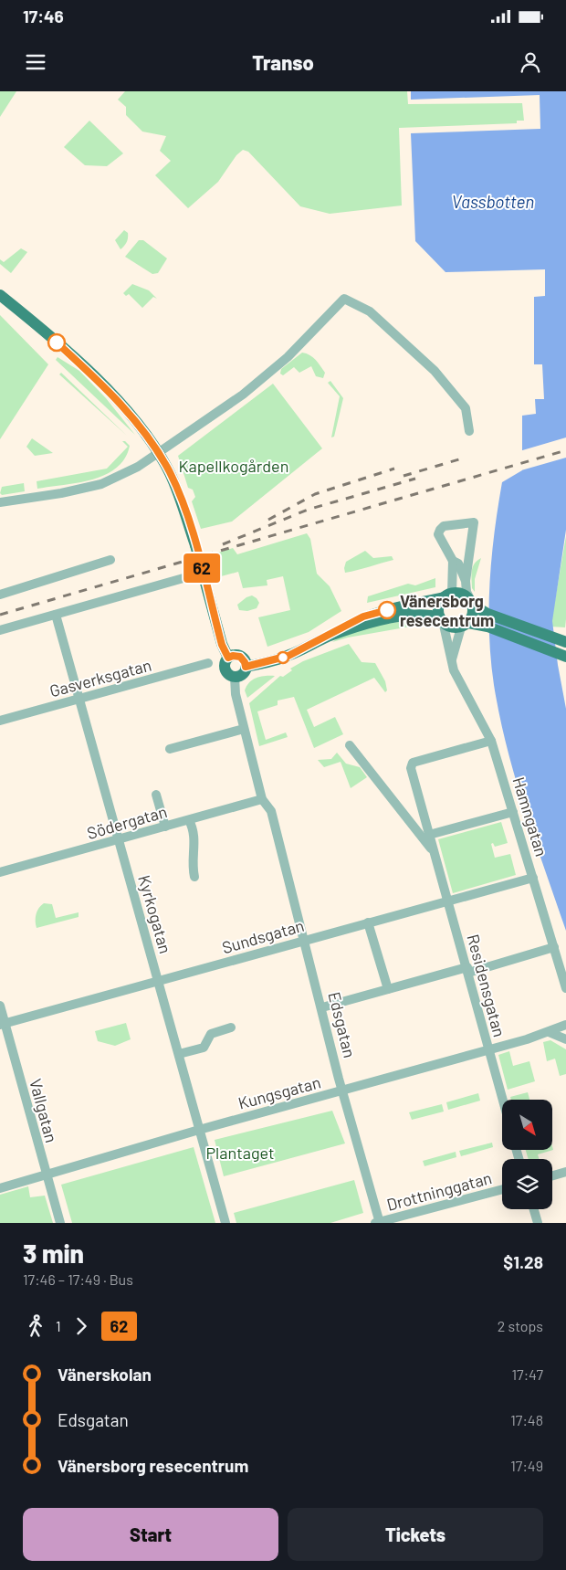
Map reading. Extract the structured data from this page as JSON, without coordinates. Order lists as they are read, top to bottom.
{
  "streets": {
    "street": [
      "Gasverksgatan",
      "Hamngatan",
      "Södergatan",
      "Kyrkogatan",
      "Sundsgatan",
      "Residensgatan",
      "Edsgatan",
      "Kungsgatan",
      "Vallgatan",
      "Drottninggatan"
    ]
  },
  "crossings": [
    ["Gasverksgatan", "Kyrkogatan"],
    ["Hamngatan", "Sundsgatan"],
    ["Hamngatan", "Residensgatan"],
    ["Södergatan", "Kyrkogatan"],
    ["Södergatan", "Edsgatan"],
    ["Kyrkogatan", "Sundsgatan"],
    ["Kyrkogatan", "Kungsgatan"],
    ["Sundsgatan", "Residensgatan"],
    ["Sundsgatan", "Edsgatan"],
    ["Sundsgatan", "Vallgatan"],
    ["Residensgatan", "Kungsgatan"],
    ["Edsgatan", "Kungsgatan"],
    ["Edsgatan", "Drottninggatan"],
    ["Kungsgatan", "Vallgatan"]
  ],
  "water": ["Vassbotten"],
  "parks": ["Kapellkogården", "Plantaget"],
  "places": ["Vänersborg resecentrum"],
  "lines": ["bus line 62"],
  "north": "bottom right",
  "page": {
    "status": "17:46",
    "header": "Transo",
    "on_map": "62",
    "heading": ["3 min", "17:46 – 17:49 · Bus", "$1.28"],
    "legs": ["1", "62", "2 stops"],
    "list": [
      {
        "name": "Vänerskolan",
        "value": "17:47"
      },
      {
        "name": "Edsgatan",
        "value": "17:48"
      },
      {
        "name": "Vänersborg resecentrum",
        "value": "17:49"
      }
    ],
    "buttons": ["Start", "Tickets"]
  }
}
